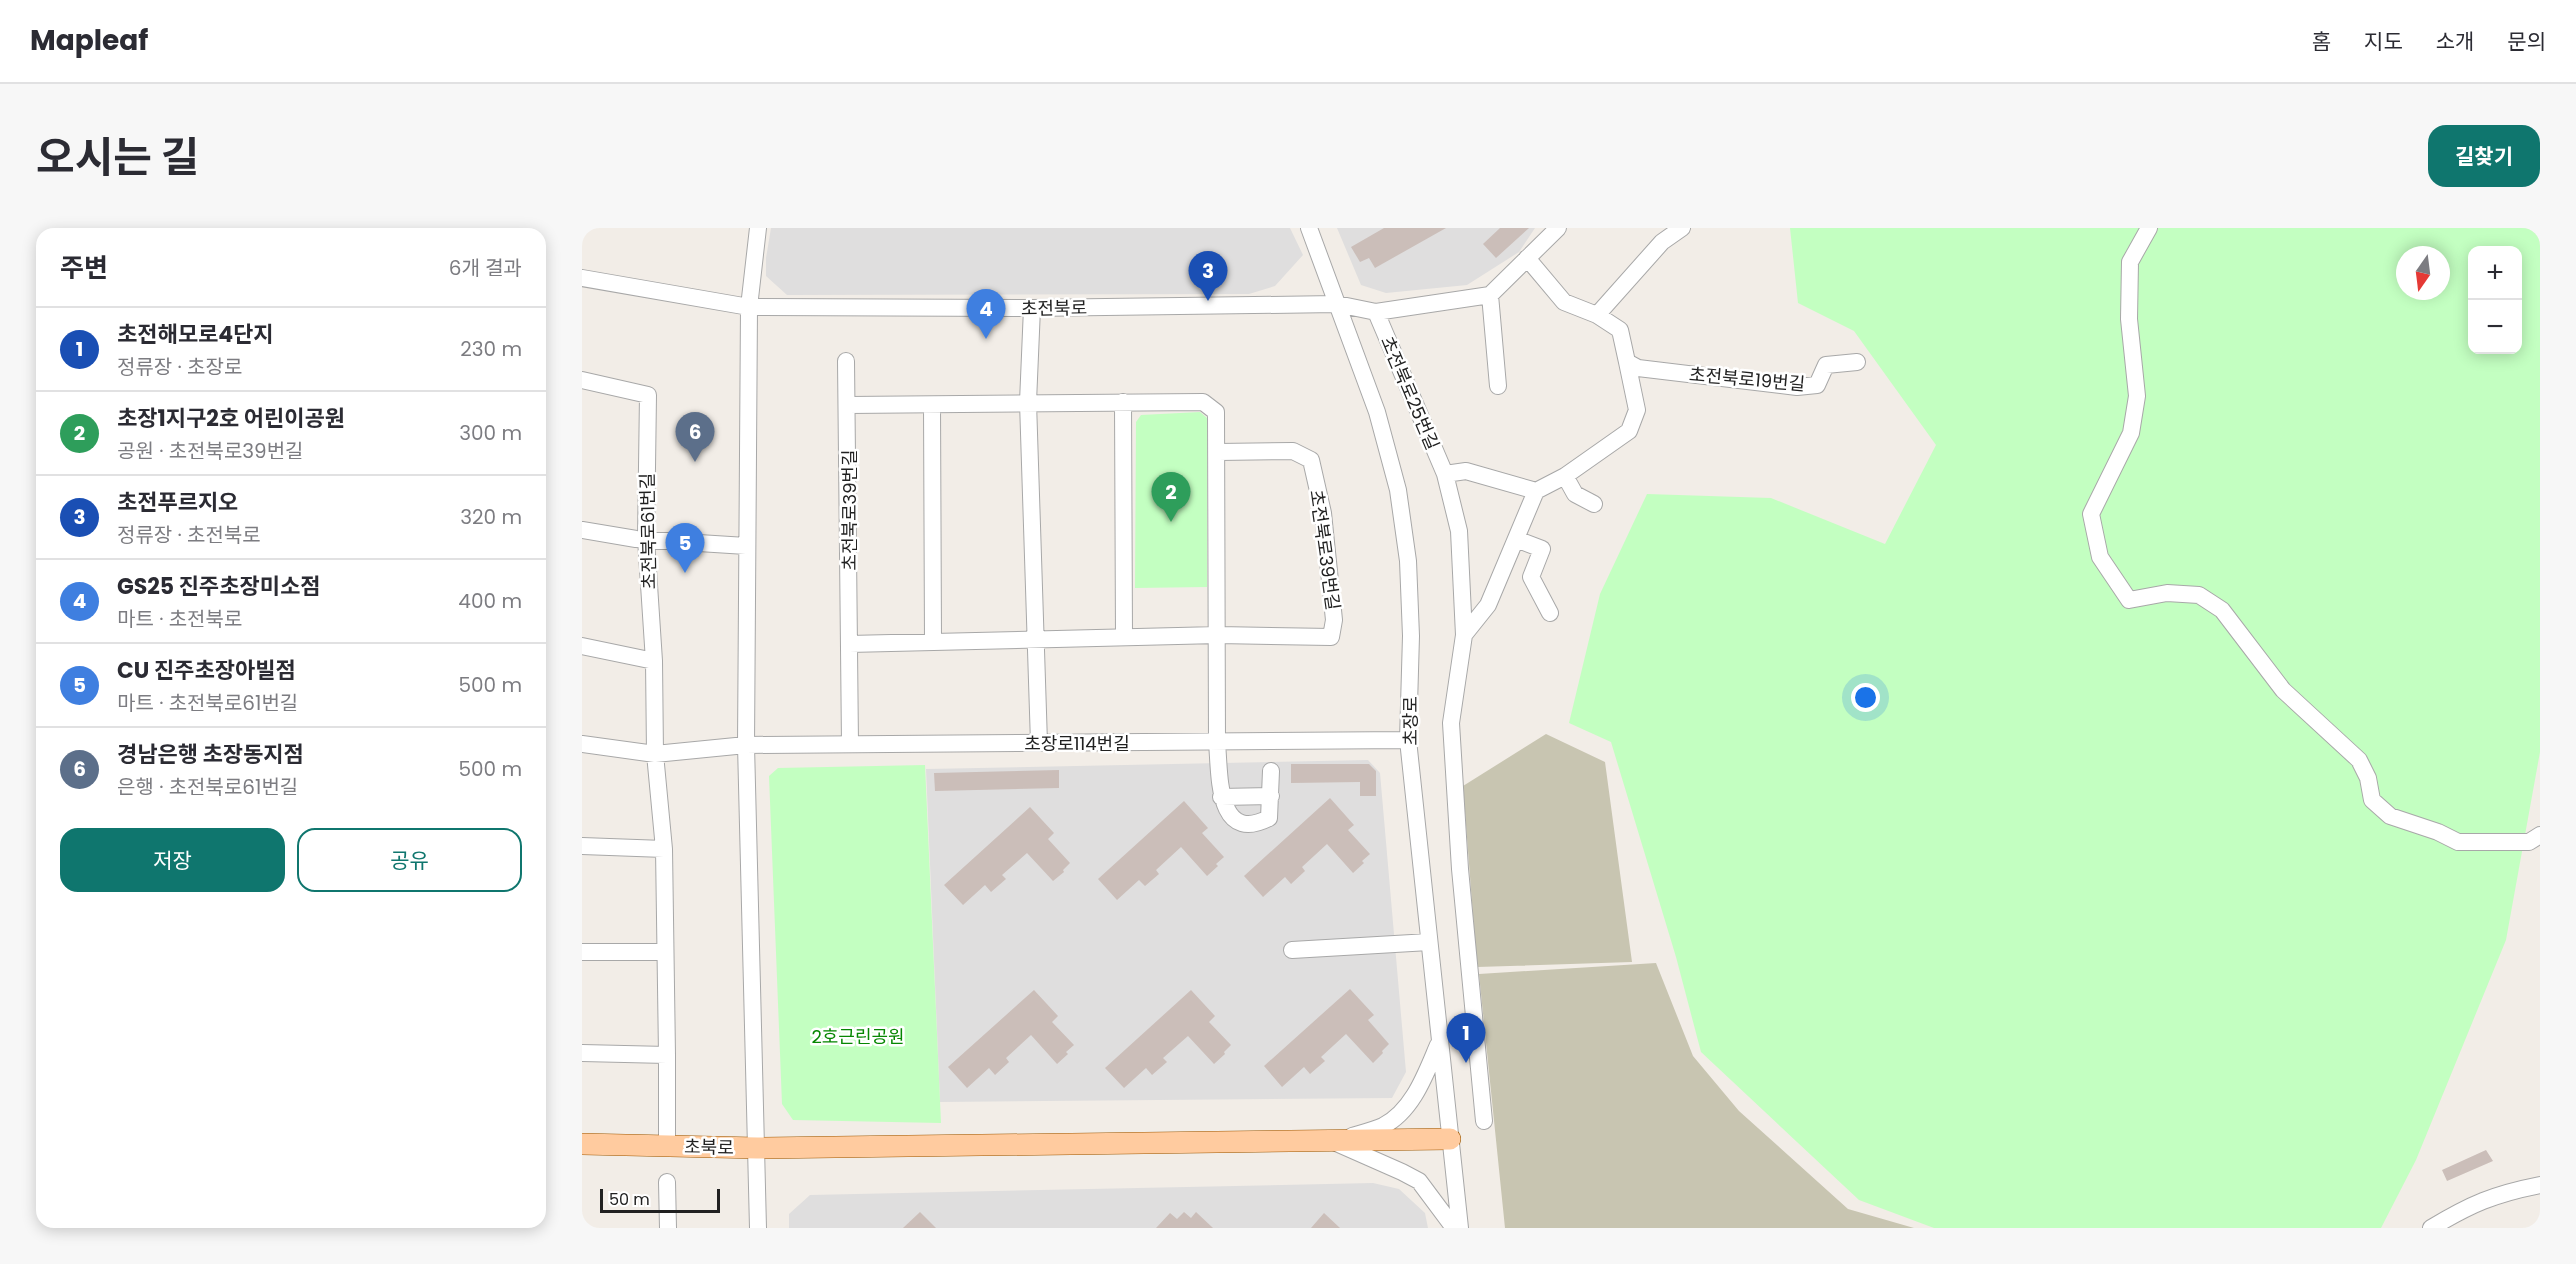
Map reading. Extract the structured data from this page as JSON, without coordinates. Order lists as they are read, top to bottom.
{
  "streets": {
    "main road": ["초북로"],
    "street": [
      "초전북로",
      "초전북로19번길",
      "초전북로25번길",
      "초전북로39번길",
      "초전북로61번길",
      "초장로",
      "초장로114번길"
    ]
  },
  "crossings": [
    ["초전북로", "초전북로25번길"],
    ["초전북로", "초장로"],
    ["초장로", "초장로114번길"]
  ],
  "parks": ["2호근린공원"],
  "scale_bar": "50 m",
  "north": "bottom",
  "page": {
    "header": "Mapleaf",
    "nav": [
      "홈",
      "지도",
      "소개",
      "문의"
    ],
    "title": "오시는 길",
    "buttons": [
      "길찾기",
      ["저장", "공유"]
    ],
    "heading": ["주변", "6개 결과"],
    "map_buttons": ["+", "−"],
    "pins": [
      "3",
      "4",
      "6",
      "2",
      "5",
      "1"
    ],
    "list": [
      {
        "mark": "1",
        "name": "초전해모로4단지",
        "note": "정류장 · 초장로",
        "value": "230 m"
      },
      {
        "mark": "2",
        "name": "초장1지구2호 어린이공원",
        "note": "공원 · 초전북로39번길",
        "value": "300 m"
      },
      {
        "mark": "3",
        "name": "초전푸르지오",
        "note": "정류장 · 초전북로",
        "value": "320 m"
      },
      {
        "mark": "4",
        "name": "GS25 진주초장미소점",
        "note": "마트 · 초전북로",
        "value": "400 m"
      },
      {
        "mark": "5",
        "name": "CU 진주초장아빌점",
        "note": "마트 · 초전북로61번길",
        "value": "500 m"
      },
      {
        "mark": "6",
        "name": "경남은행 초장동지점",
        "note": "은행 · 초전북로61번길",
        "value": "500 m"
      }
    ],
    "scale": "50 m"
  }
}
